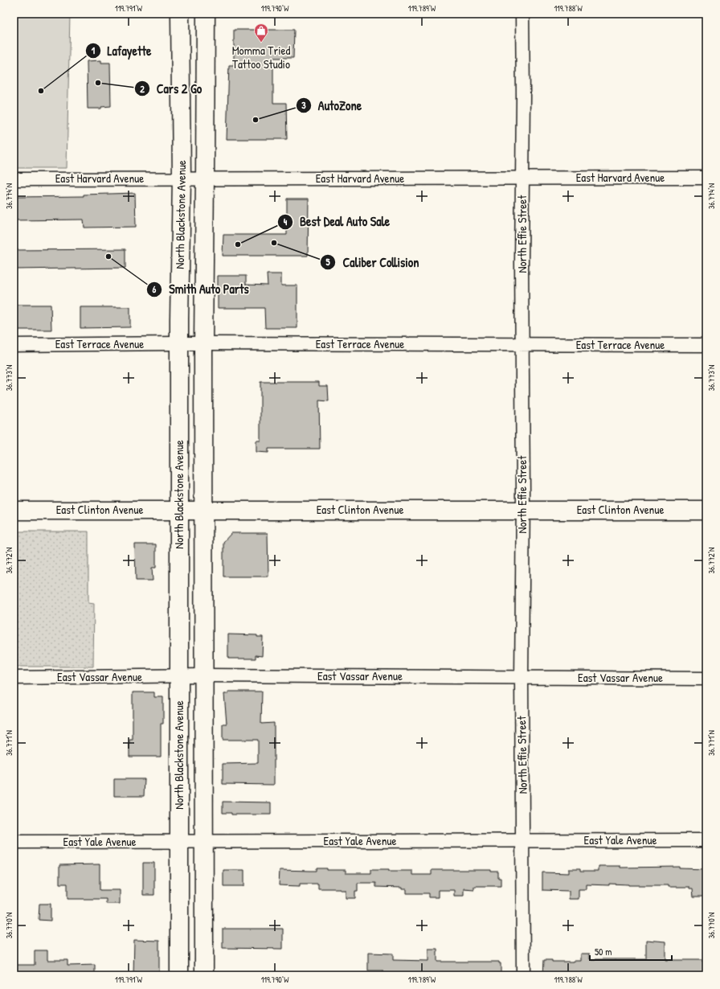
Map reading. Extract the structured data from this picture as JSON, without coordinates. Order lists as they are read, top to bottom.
{
  "streets": {
    "main road": ["North Blackstone Avenue", "East Clinton Avenue"],
    "street": [
      "East Harvard Avenue",
      "North Effie Street",
      "East Terrace Avenue",
      "East Vassar Avenue",
      "East Yale Avenue"
    ]
  },
  "crossings": [
    ["East Harvard Avenue", "North Blackstone Avenue"],
    ["East Harvard Avenue", "North Effie Street"],
    ["North Blackstone Avenue", "East Terrace Avenue"],
    ["North Blackstone Avenue", "East Clinton Avenue"],
    ["North Blackstone Avenue", "East Vassar Avenue"],
    ["North Blackstone Avenue", "East Yale Avenue"],
    ["North Effie Street", "East Terrace Avenue"],
    ["North Effie Street", "East Clinton Avenue"],
    ["North Effie Street", "East Vassar Avenue"],
    ["North Effie Street", "East Yale Avenue"]
  ],
  "places": {
    "shop": ["Momma Tried Tattoo Studio"],
    "other": [
      "Cars 2 Go",
      "Lafayette",
      "AutoZone",
      "Caliber Collision",
      "Best Deal Auto Sale",
      "Smith Auto Parts"
    ]
  },
  "scale_bar": "50 m",
  "coordinates": [
    "119.791°W",
    "119.790°W",
    "119.789°W",
    "119.788°W",
    "36.774°N",
    "36.773°N",
    "36.772°N",
    "36.771°N",
    "36.770°N"
  ]
}
